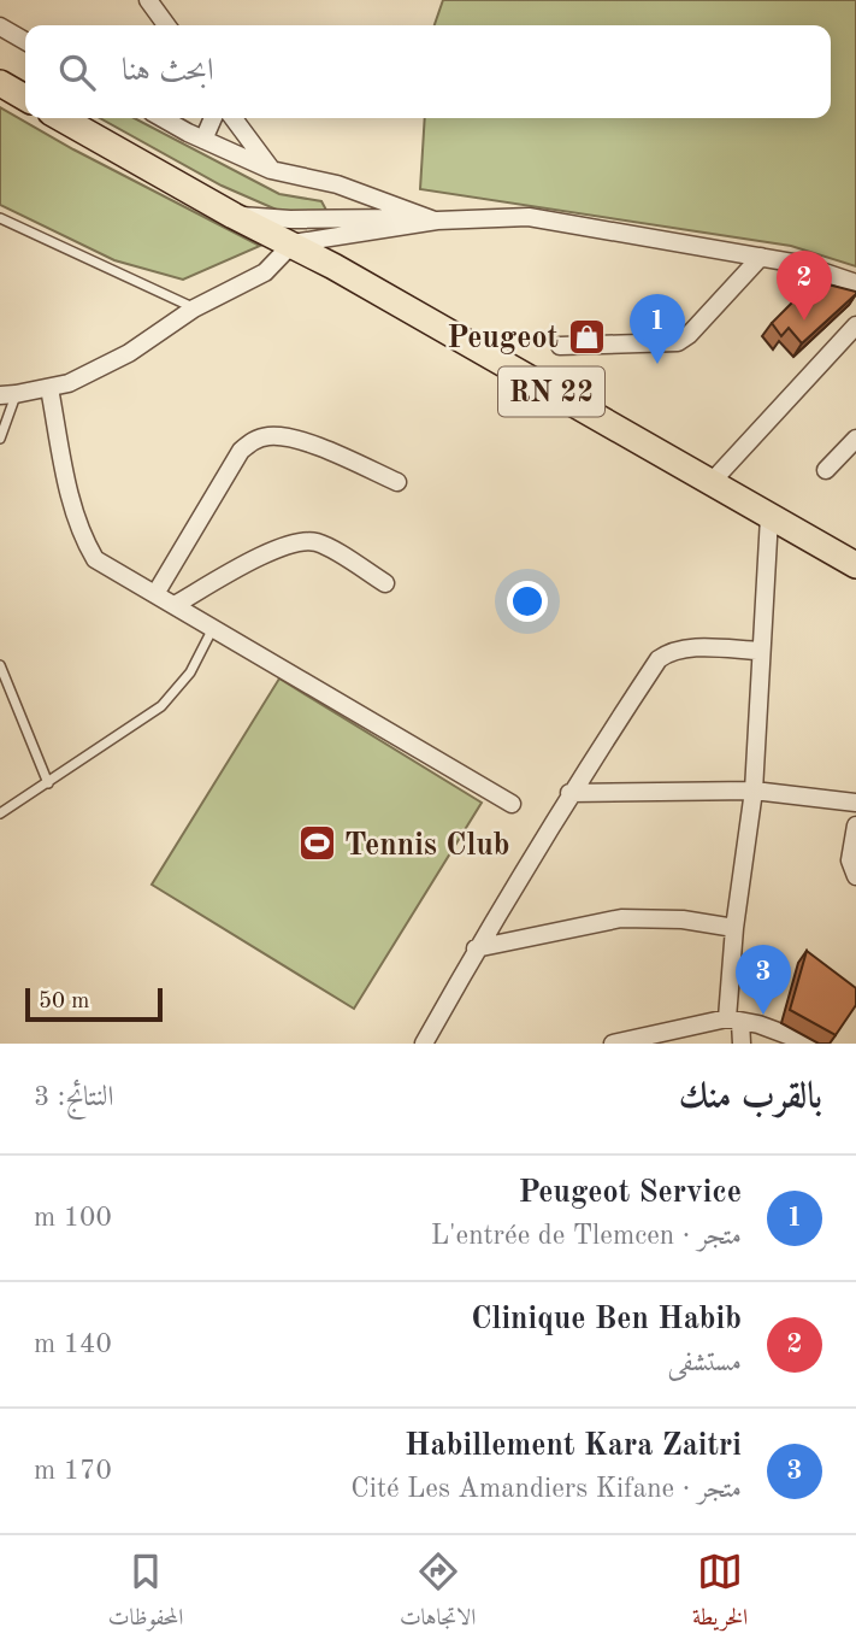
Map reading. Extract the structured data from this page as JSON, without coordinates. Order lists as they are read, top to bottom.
{
  "streets": {
    "main road": ["RN 22"]
  },
  "places": {
    "shop": ["Peugeot"],
    "sports": ["Tennis Club"]
  },
  "scale_bar": "50 m",
  "page": {
    "search": "ابحث هنا",
    "pins": ["2", "1", "3"],
    "scale": "50 m",
    "heading": ["بالقرب منك", "النتائج: 3"],
    "list": [
      {
        "mark": "1",
        "name": "Peugeot Service",
        "note": "متجر · L'entrée de Tlemcen",
        "value": "100 m"
      },
      {
        "mark": "2",
        "name": "Clinique Ben Habib",
        "note": "مستشفى",
        "value": "140 m"
      },
      {
        "mark": "3",
        "name": "Habillement Kara Zaitri",
        "note": "متجر · Cité Les Amandiers Kifane",
        "value": "170 m"
      }
    ],
    "nav": ["الخريطة", "الاتجاهات", "المحفوظات"]
  }
}
